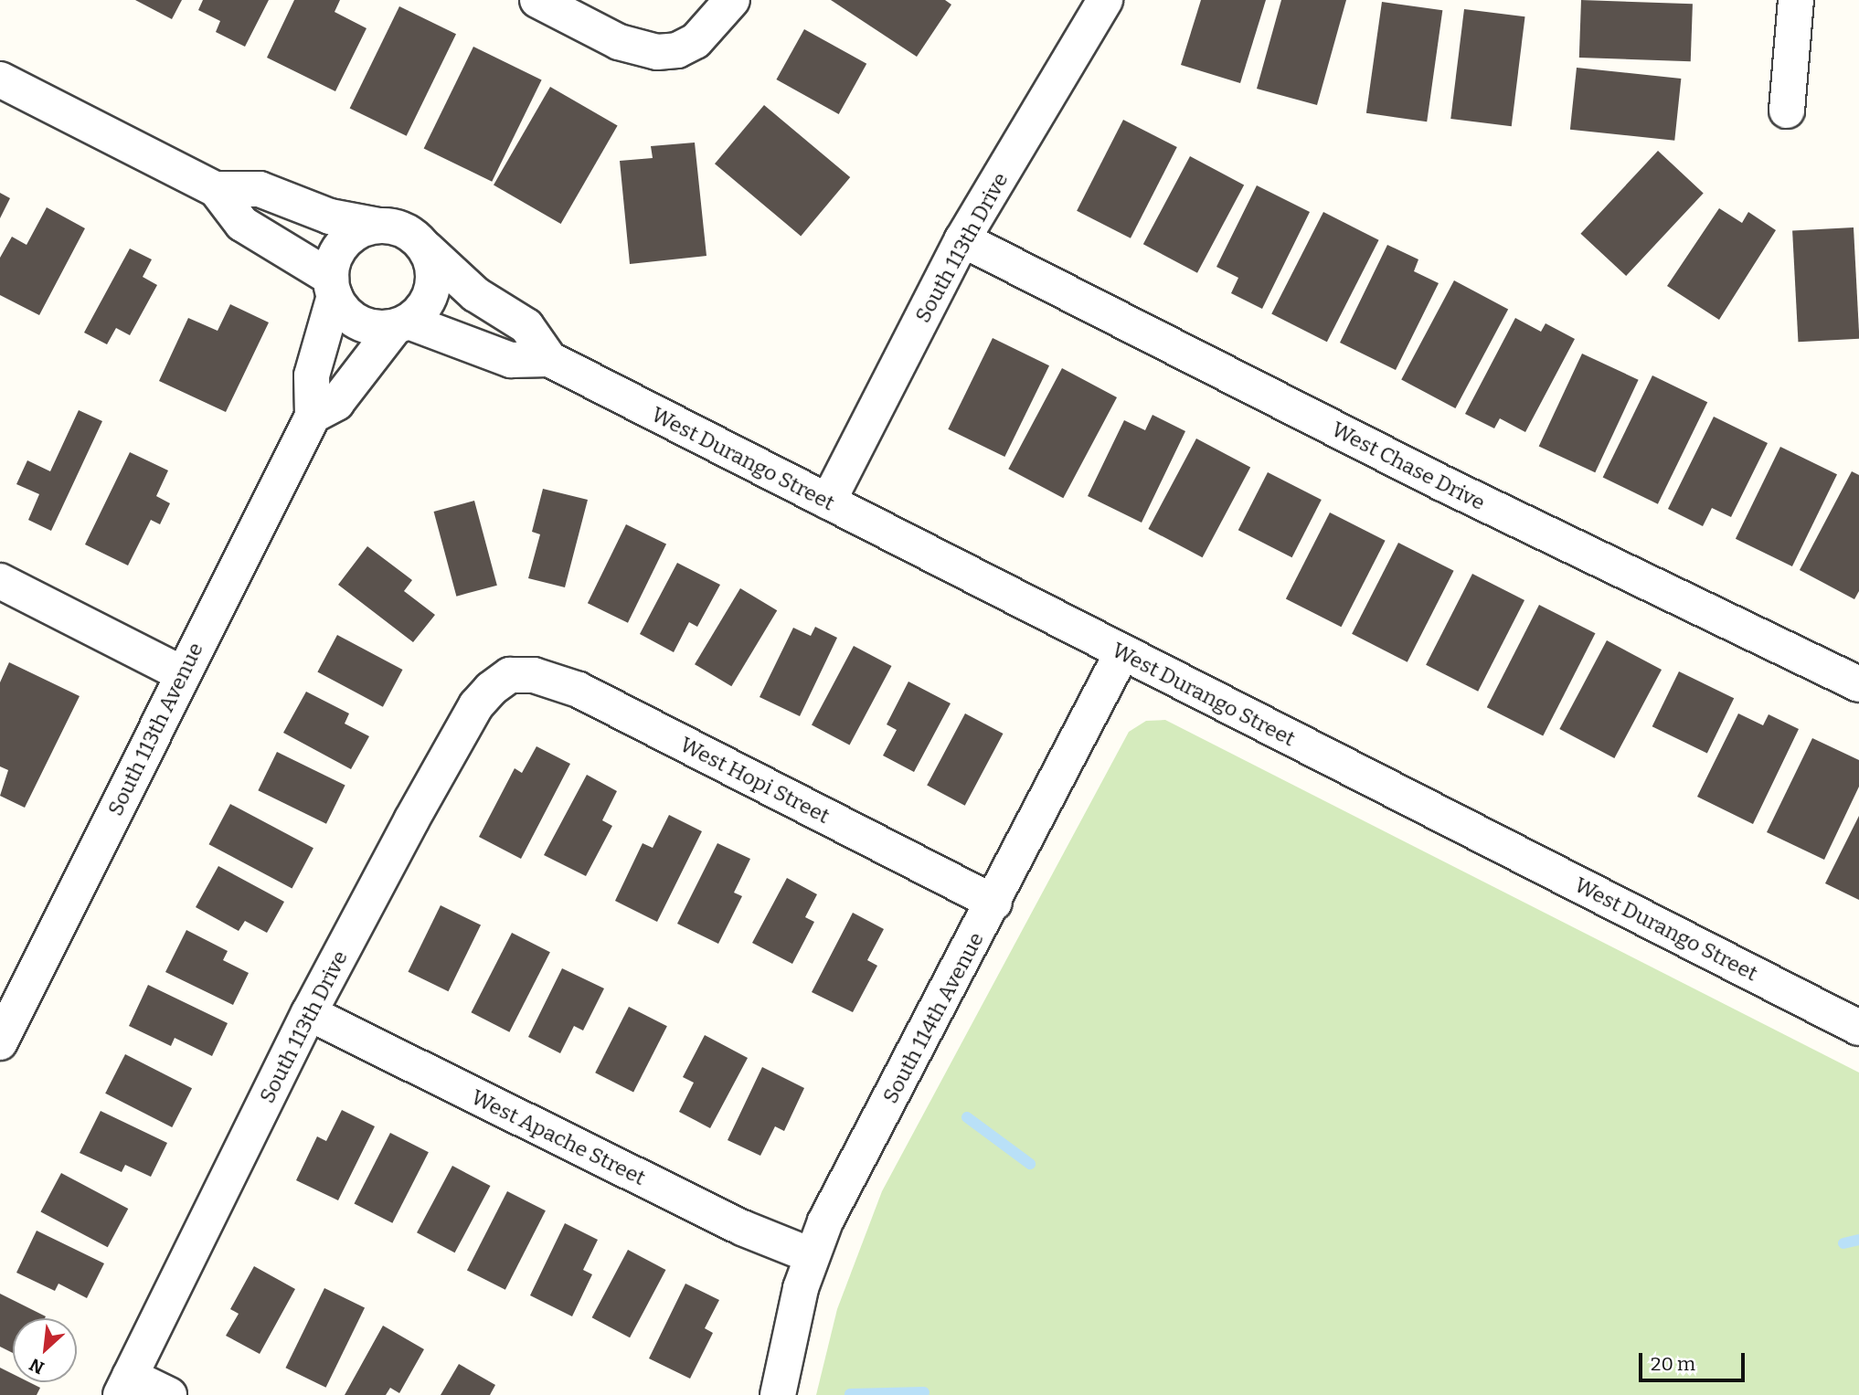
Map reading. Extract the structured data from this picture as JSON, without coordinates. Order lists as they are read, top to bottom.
{
  "streets": {
    "street": [
      "South 113th Drive",
      "West Durango Street",
      "West Chase Drive",
      "South 113th Avenue",
      "West Hopi Street",
      "South 114th Avenue",
      "West Apache Street"
    ]
  },
  "crossings": [
    ["South 113th Drive", "West Durango Street"],
    ["South 113th Drive", "West Chase Drive"],
    ["South 113th Drive", "West Hopi Street"],
    ["South 113th Drive", "West Apache Street"],
    ["West Durango Street", "South 114th Avenue"],
    ["West Hopi Street", "South 114th Avenue"],
    ["South 114th Avenue", "West Apache Street"]
  ],
  "scale_bar": "20 m",
  "north": "bottom left"
}
